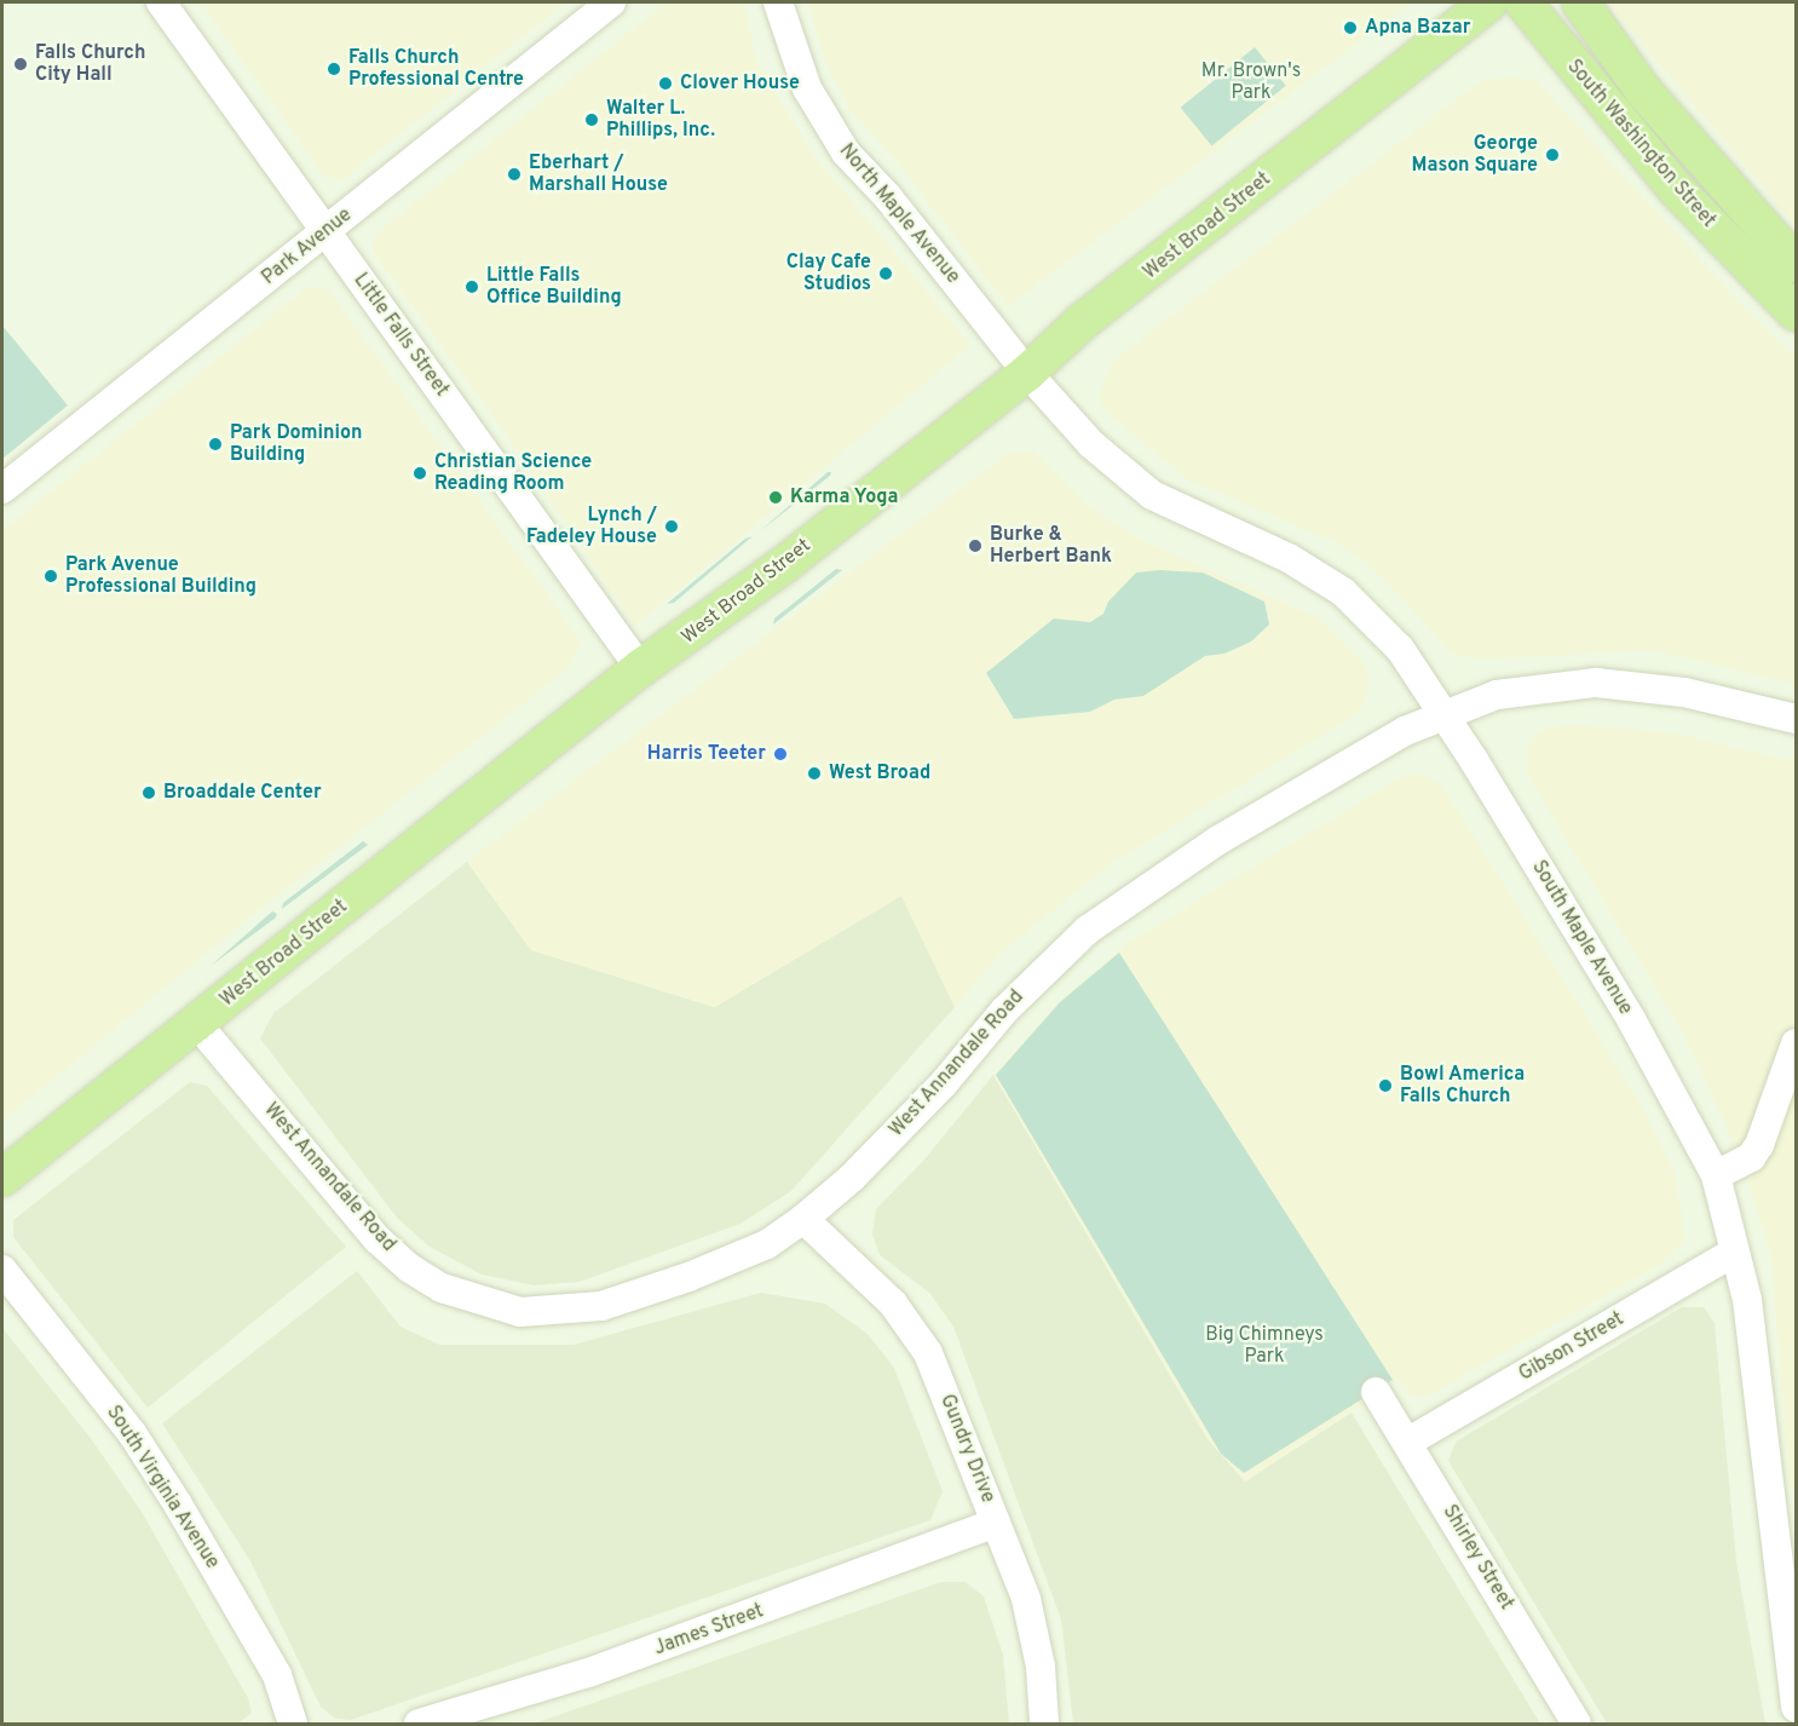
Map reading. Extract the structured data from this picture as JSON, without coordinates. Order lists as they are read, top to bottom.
{
  "streets": {
    "main road": ["South Washington Street", "West Broad Street"],
    "street": [
      "North Maple Avenue",
      "Park Avenue",
      "Little Falls Street",
      "South Maple Avenue",
      "West Annandale Road",
      "Gibson Street",
      "Gundry Drive",
      "South Virginia Avenue",
      "Shirley Street",
      "James Street"
    ]
  },
  "crossings": [
    ["North Maple Avenue", "West Broad Street"],
    ["North Maple Avenue", "South Maple Avenue"],
    ["West Broad Street", "Little Falls Street"],
    ["West Broad Street", "South Maple Avenue"],
    ["West Broad Street", "West Annandale Road"],
    ["Park Avenue", "Little Falls Street"],
    ["South Maple Avenue", "West Annandale Road"],
    ["South Maple Avenue", "Gibson Street"],
    ["West Annandale Road", "Gundry Drive"],
    ["Gibson Street", "Shirley Street"],
    ["Gundry Drive", "James Street"]
  ],
  "parks": ["Mr. Brown's Park", "Big Chimneys Park"],
  "places": [
    "Apna Bazar",
    "Falls Church City Hall",
    "Falls Church Professional Centre",
    "Clover House",
    "Walter L. Phillips, Inc.",
    "George Mason Square",
    "Eberhart / Marshall House",
    "Clay Cafe Studios",
    "Little Falls Office Building",
    "Park Dominion Building",
    "Christian Science Reading Room",
    "Karma Yoga",
    "Lynch / Fadeley House",
    "Burke & Herbert Bank",
    "Park Avenue Professional Building",
    "Harris Teeter",
    "West Broad",
    "Broaddale Center",
    "Bowl America Falls Church"
  ]
}
